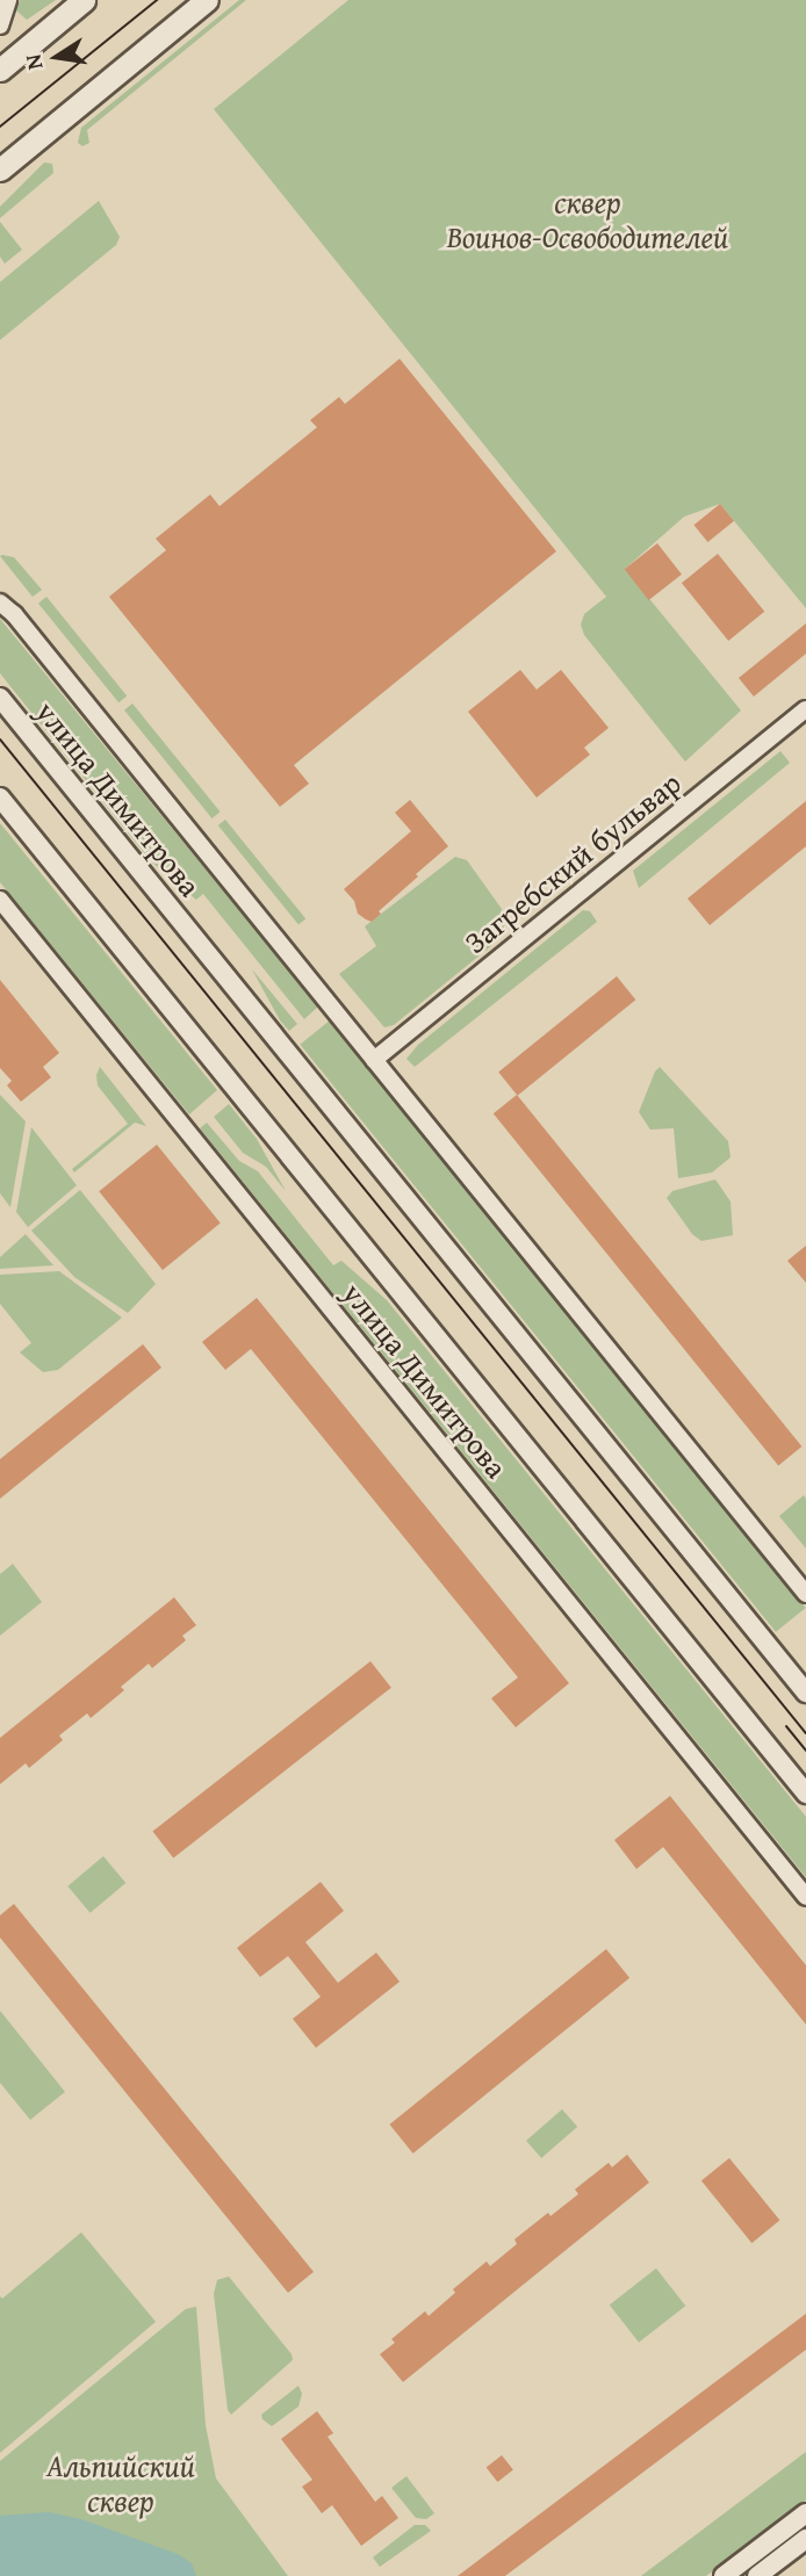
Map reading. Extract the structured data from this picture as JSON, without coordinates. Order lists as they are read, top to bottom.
{
  "streets": {
    "street": ["улица Димитрова", "Загребский бульвар"]
  },
  "crossings": [
    ["улица Димитрова", "Загребский бульвар"]
  ],
  "parks": ["сквер Воинов-Освободителей", "Альпийский сквер"],
  "north": "left"
}
